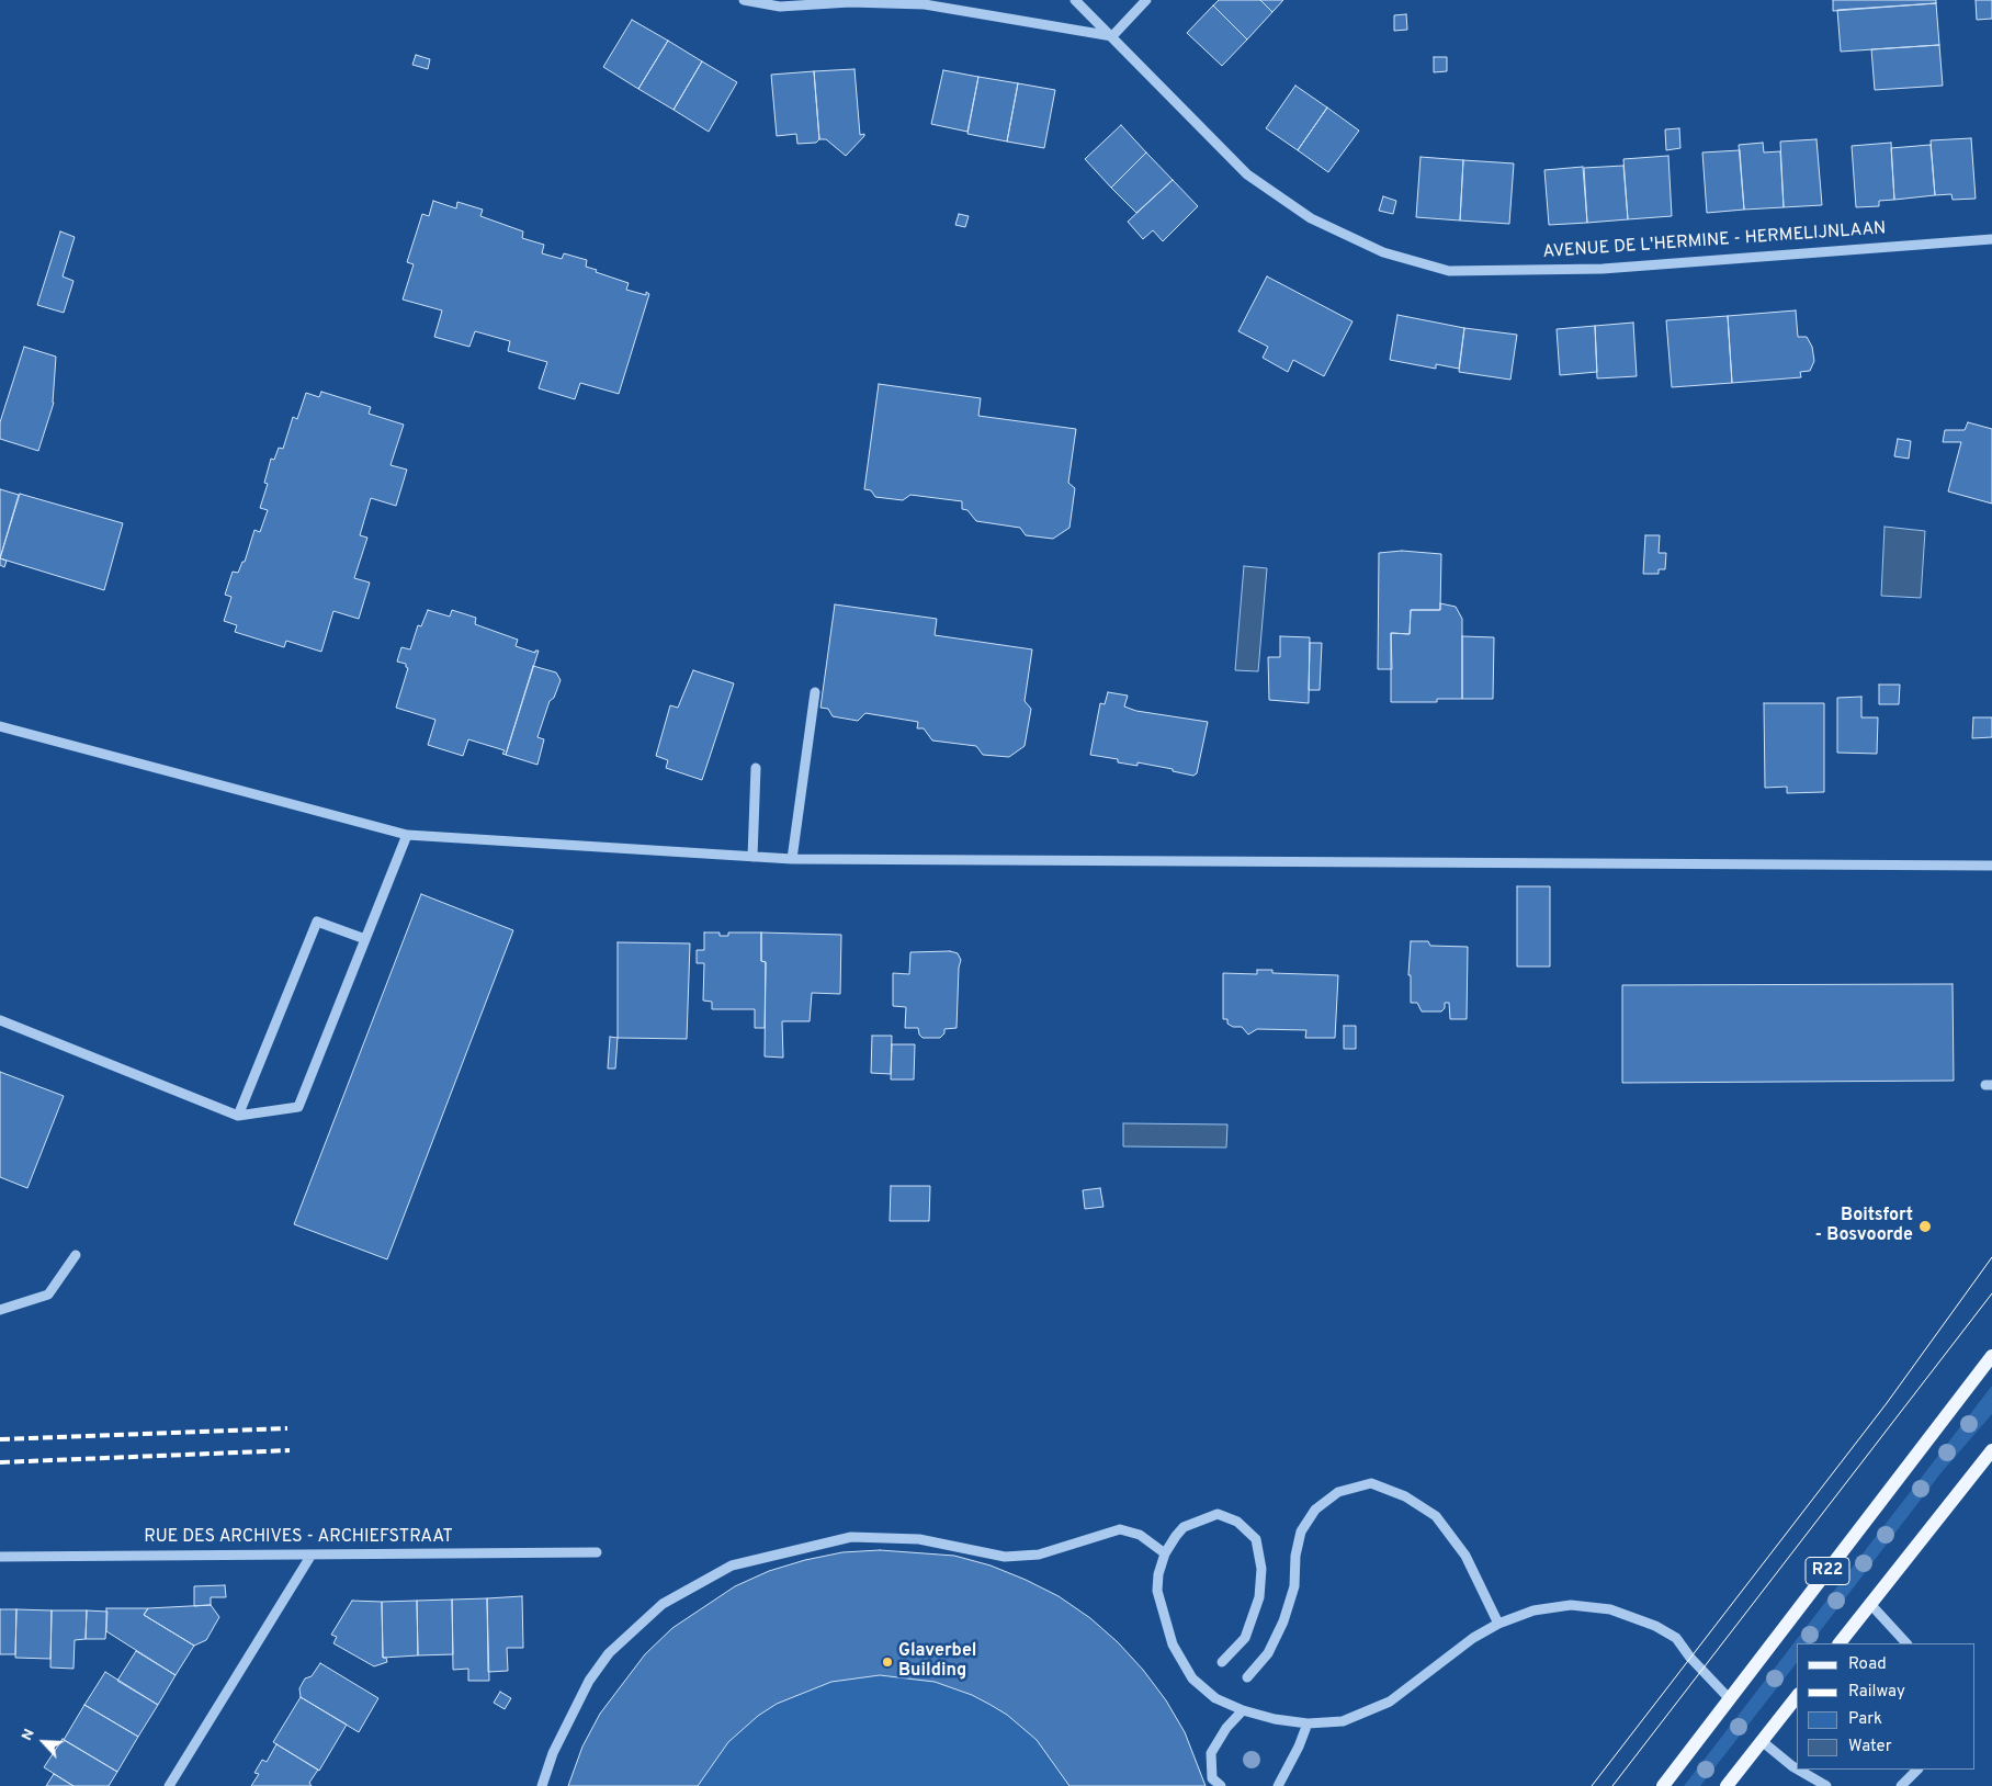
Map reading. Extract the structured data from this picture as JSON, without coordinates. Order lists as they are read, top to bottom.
{
  "streets": {
    "main road": ["R22"],
    "street": ["AVENUE DE L'HERMINE - HERMELIJNLAAN", "RUE DES ARCHIVES - ARCHIEFSTRAAT"]
  },
  "places": ["Boitsfort - Bosvoorde", "Glaverbel Building"],
  "legend": [
    "Road",
    "Railway",
    "Park",
    "Water"
  ],
  "north": "top left"
}
